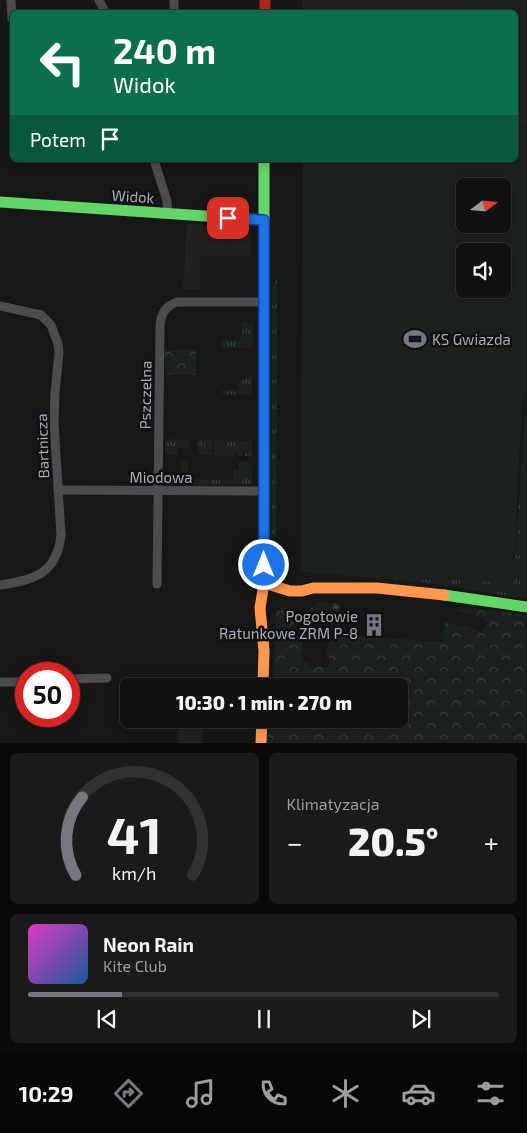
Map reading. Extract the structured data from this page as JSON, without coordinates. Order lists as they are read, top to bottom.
{
  "streets": {
    "main road": ["Widok"],
    "street": ["Pszczelna", "Bartnicza", "Miodowa"]
  },
  "crossings": [
    ["Pszczelna", "Miodowa"],
    ["Bartnicza", "Miodowa"]
  ],
  "places": {
    "sports": ["KS Gwiazda"],
    "building": ["Pogotowie Ratunkowe ZRM P-8"]
  },
  "north": "right",
  "page": {
    "turn": ["240 m", "Widok"],
    "then": "Potem",
    "limit": "50",
    "trip": "10:30 · 1 min · 270 m",
    "tile": "Klimatyzacja",
    "heat": ["−", "20.5°", "+"],
    "song": ["Neon Rain", "Kite Club"],
    "tabs": "10:29",
    "gauge": ["41", "km/h"]
  }
}
